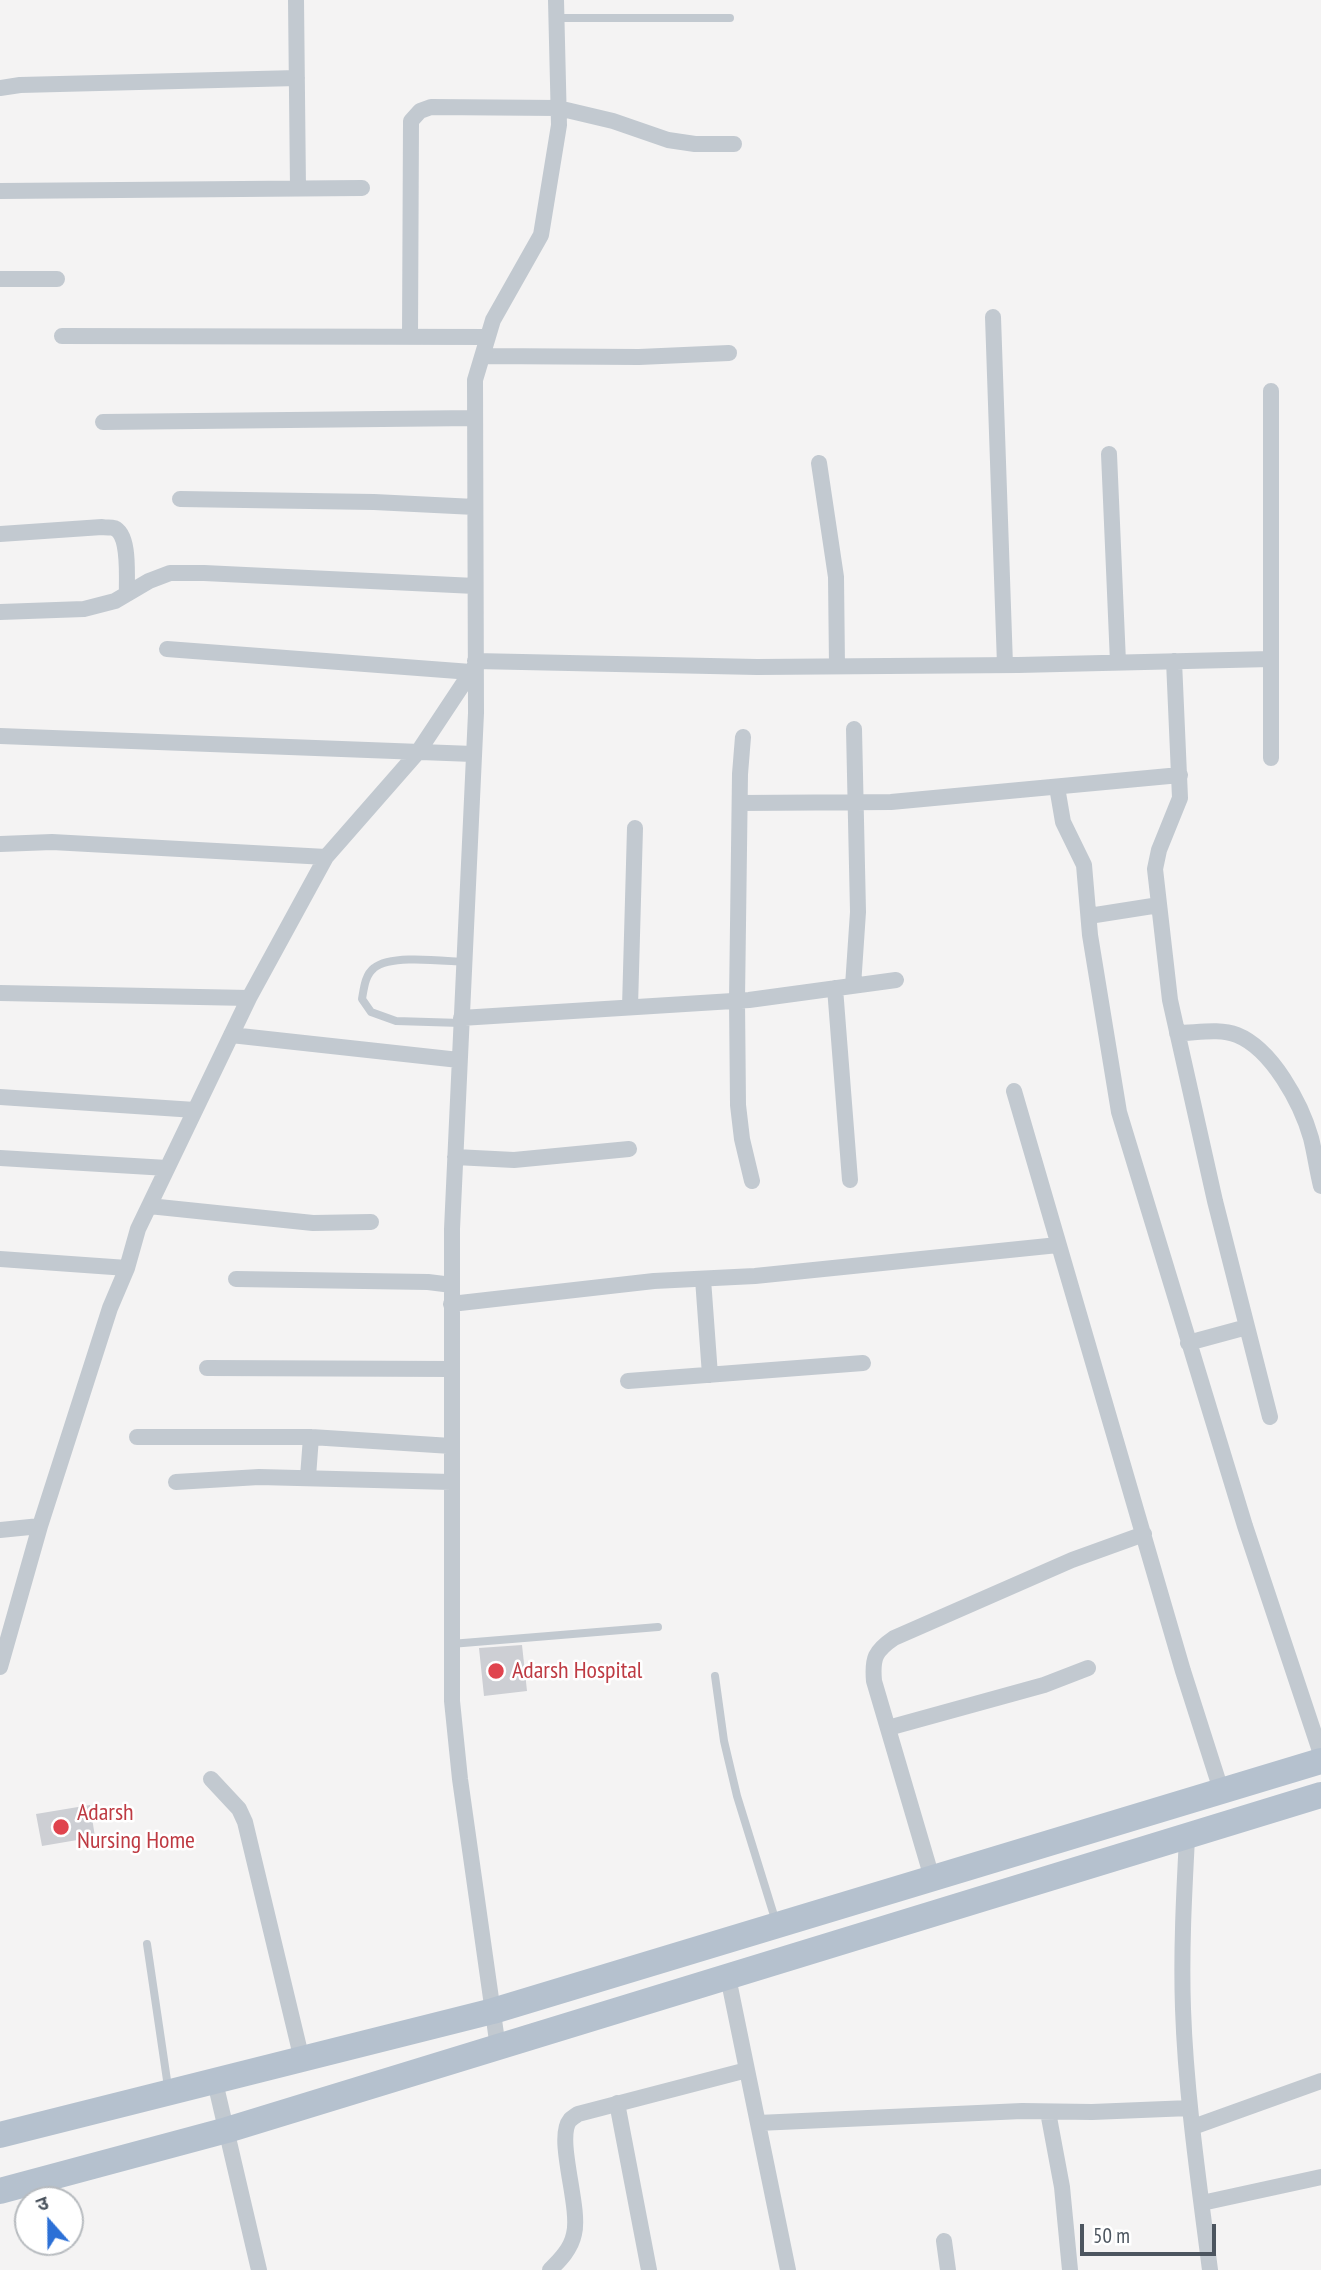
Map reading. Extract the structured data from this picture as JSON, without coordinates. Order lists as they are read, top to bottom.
{
  "places": ["Adarsh Hospital", "Adarsh Nursing Home"],
  "scale_bar": "50 m",
  "north": "top"
}
